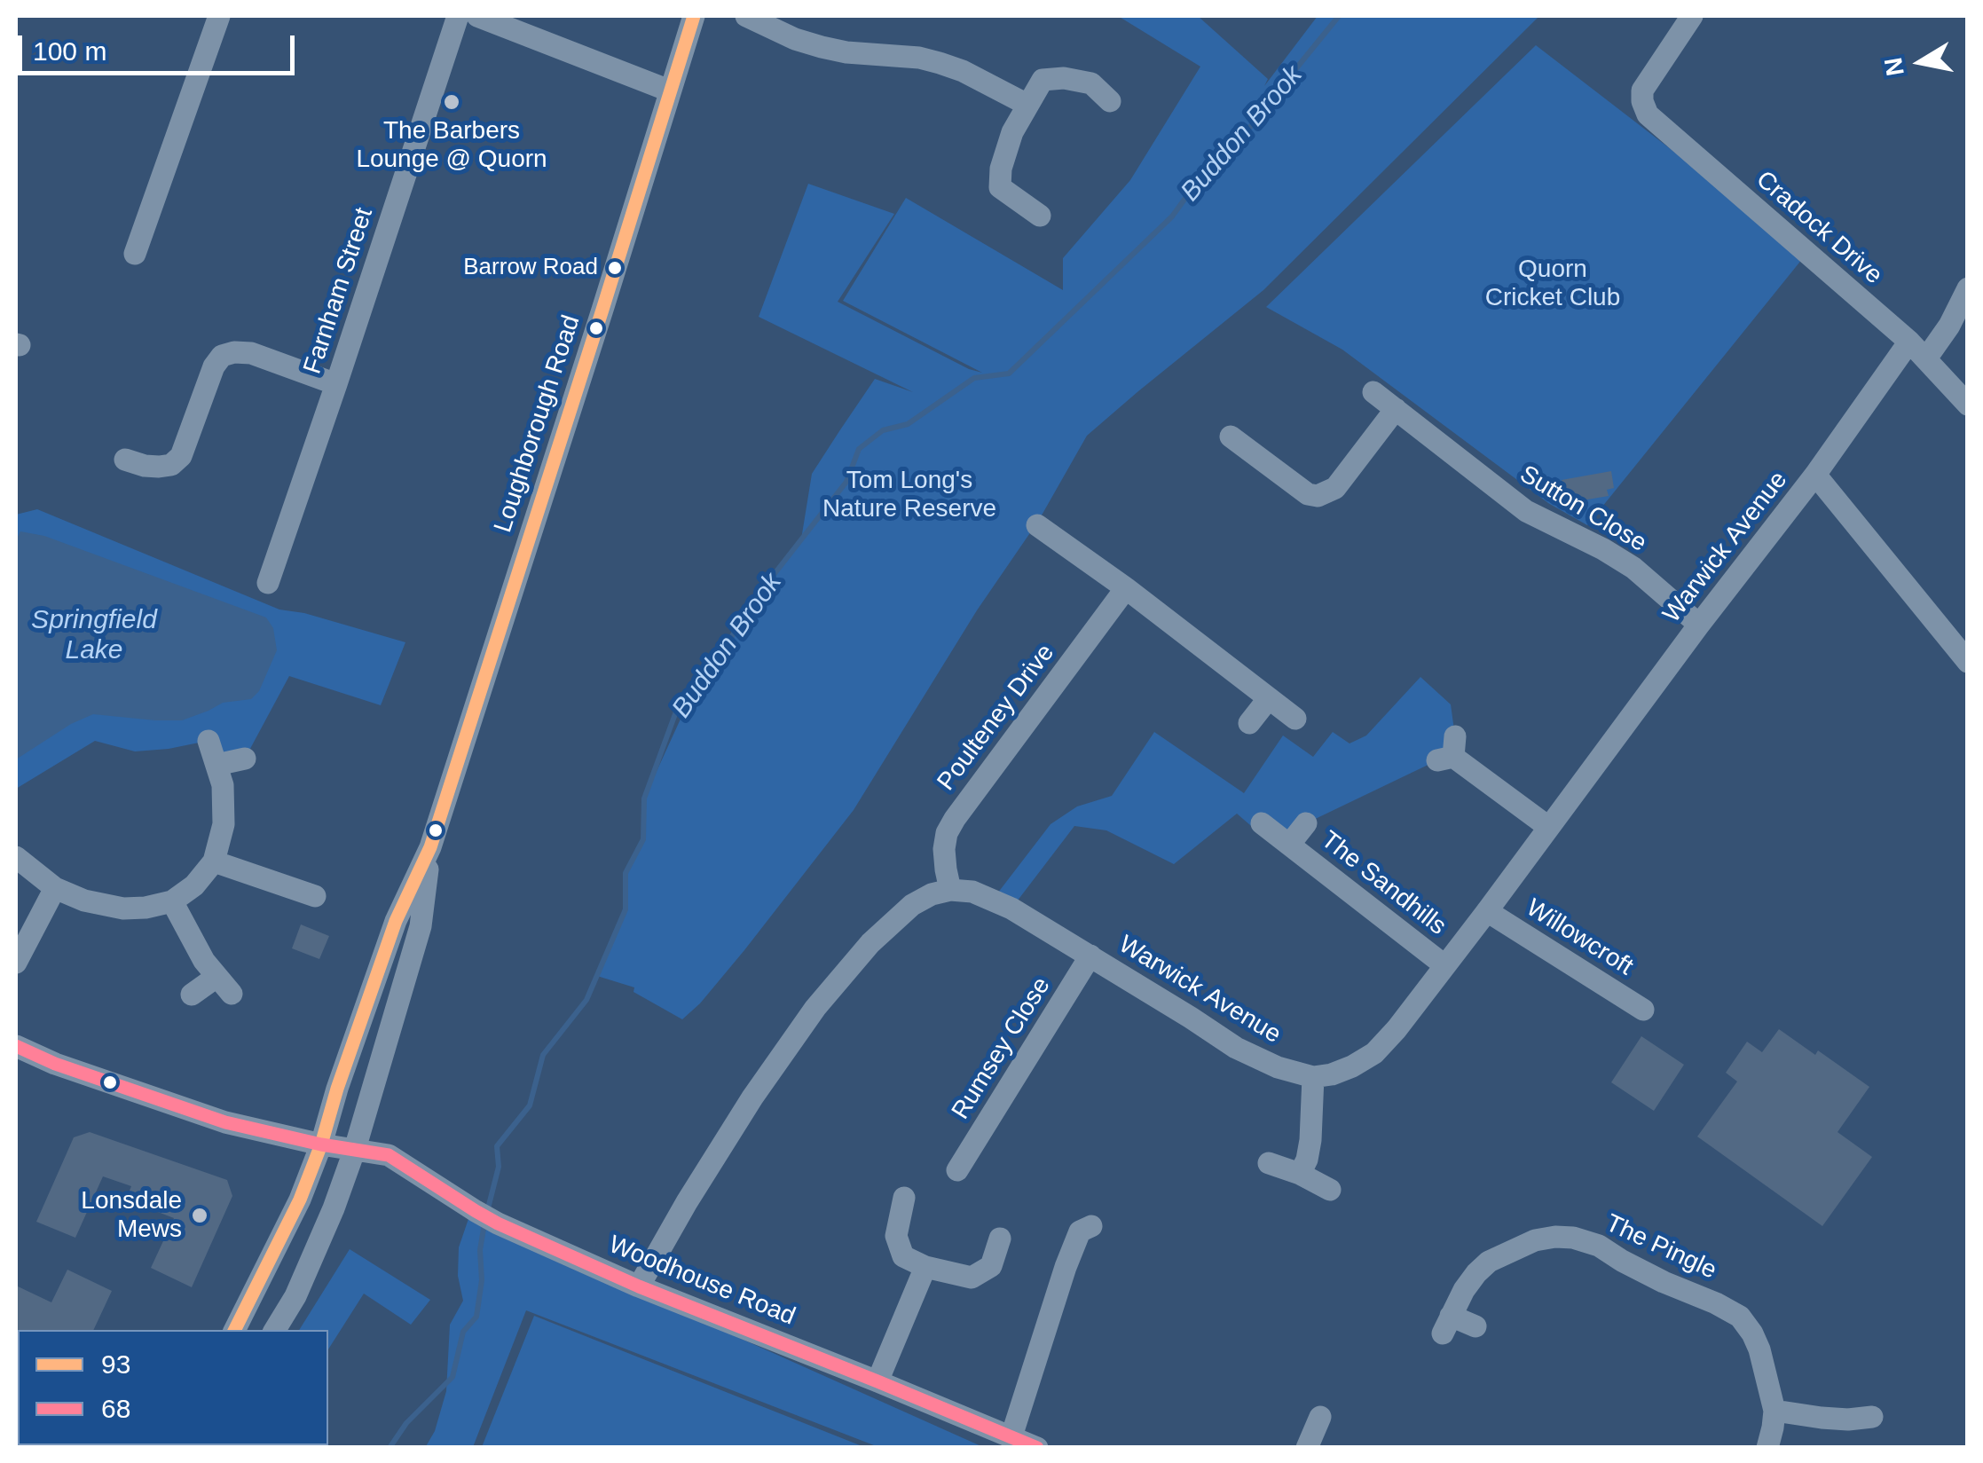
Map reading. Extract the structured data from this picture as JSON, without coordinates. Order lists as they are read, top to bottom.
{
  "streets": {
    "street": [
      "Cradock Drive",
      "Farnham Street",
      "Loughborough Road",
      "Sutton Close",
      "Warwick Avenue",
      "Poulteney Drive",
      "The Sandhills",
      "Willowcroft",
      "Rumsey Close",
      "The Pingle",
      "Woodhouse Road"
    ]
  },
  "crossings": [
    ["Cradock Drive", "Warwick Avenue"],
    ["Loughborough Road", "Woodhouse Road"],
    ["Sutton Close", "Warwick Avenue"],
    ["Warwick Avenue", "Poulteney Drive"],
    ["Warwick Avenue", "The Sandhills"],
    ["Warwick Avenue", "Willowcroft"],
    ["Warwick Avenue", "Rumsey Close"]
  ],
  "water": ["Buddon Brook", "Springfield Lake"],
  "parks": ["Quorn Cricket Club", "Tom Long's Nature Reserve"],
  "places": ["The Barbers Lounge @ Quorn", "Barrow Road", "Lonsdale Mews"],
  "lines": ["transit line 93", "transit line 68"],
  "legend": ["93", "68"],
  "scale_bar": "100 m",
  "north": "left"
}
